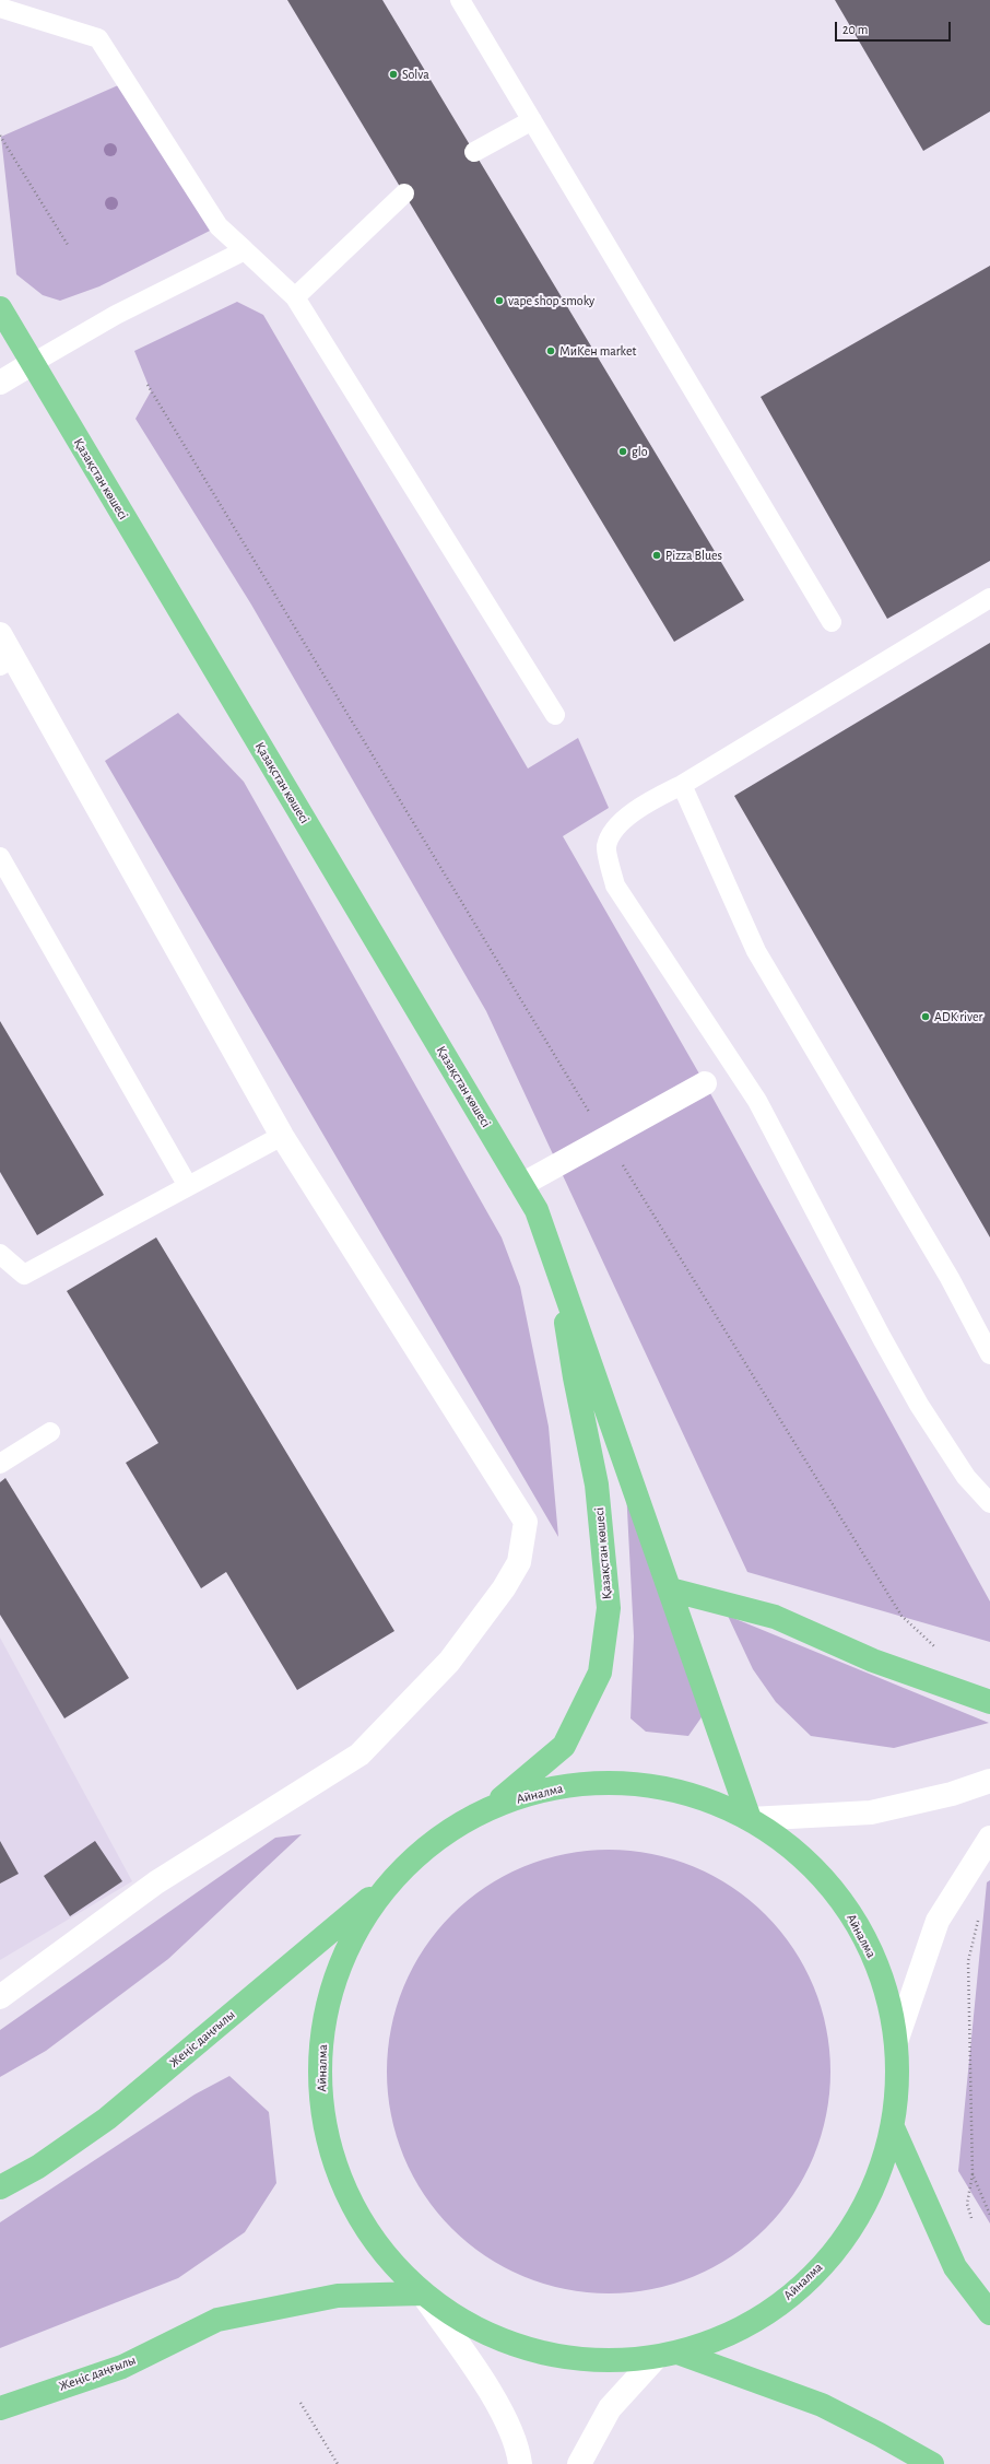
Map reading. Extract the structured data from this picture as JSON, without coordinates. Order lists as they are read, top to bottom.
{
  "streets": {
    "main road": ["Қазақстан көшесі", "Айналма", "Жеңіс даңғылы"]
  },
  "crossings": [
    ["Қазақстан көшесі", "Айналма"],
    ["Айналма", "Жеңіс даңғылы"]
  ],
  "places": [
    "Solva",
    "vape shop smoky",
    "МиКен market",
    "glo",
    "Pizza Blues",
    "ADK river"
  ],
  "scale_bar": "20 m"
}
